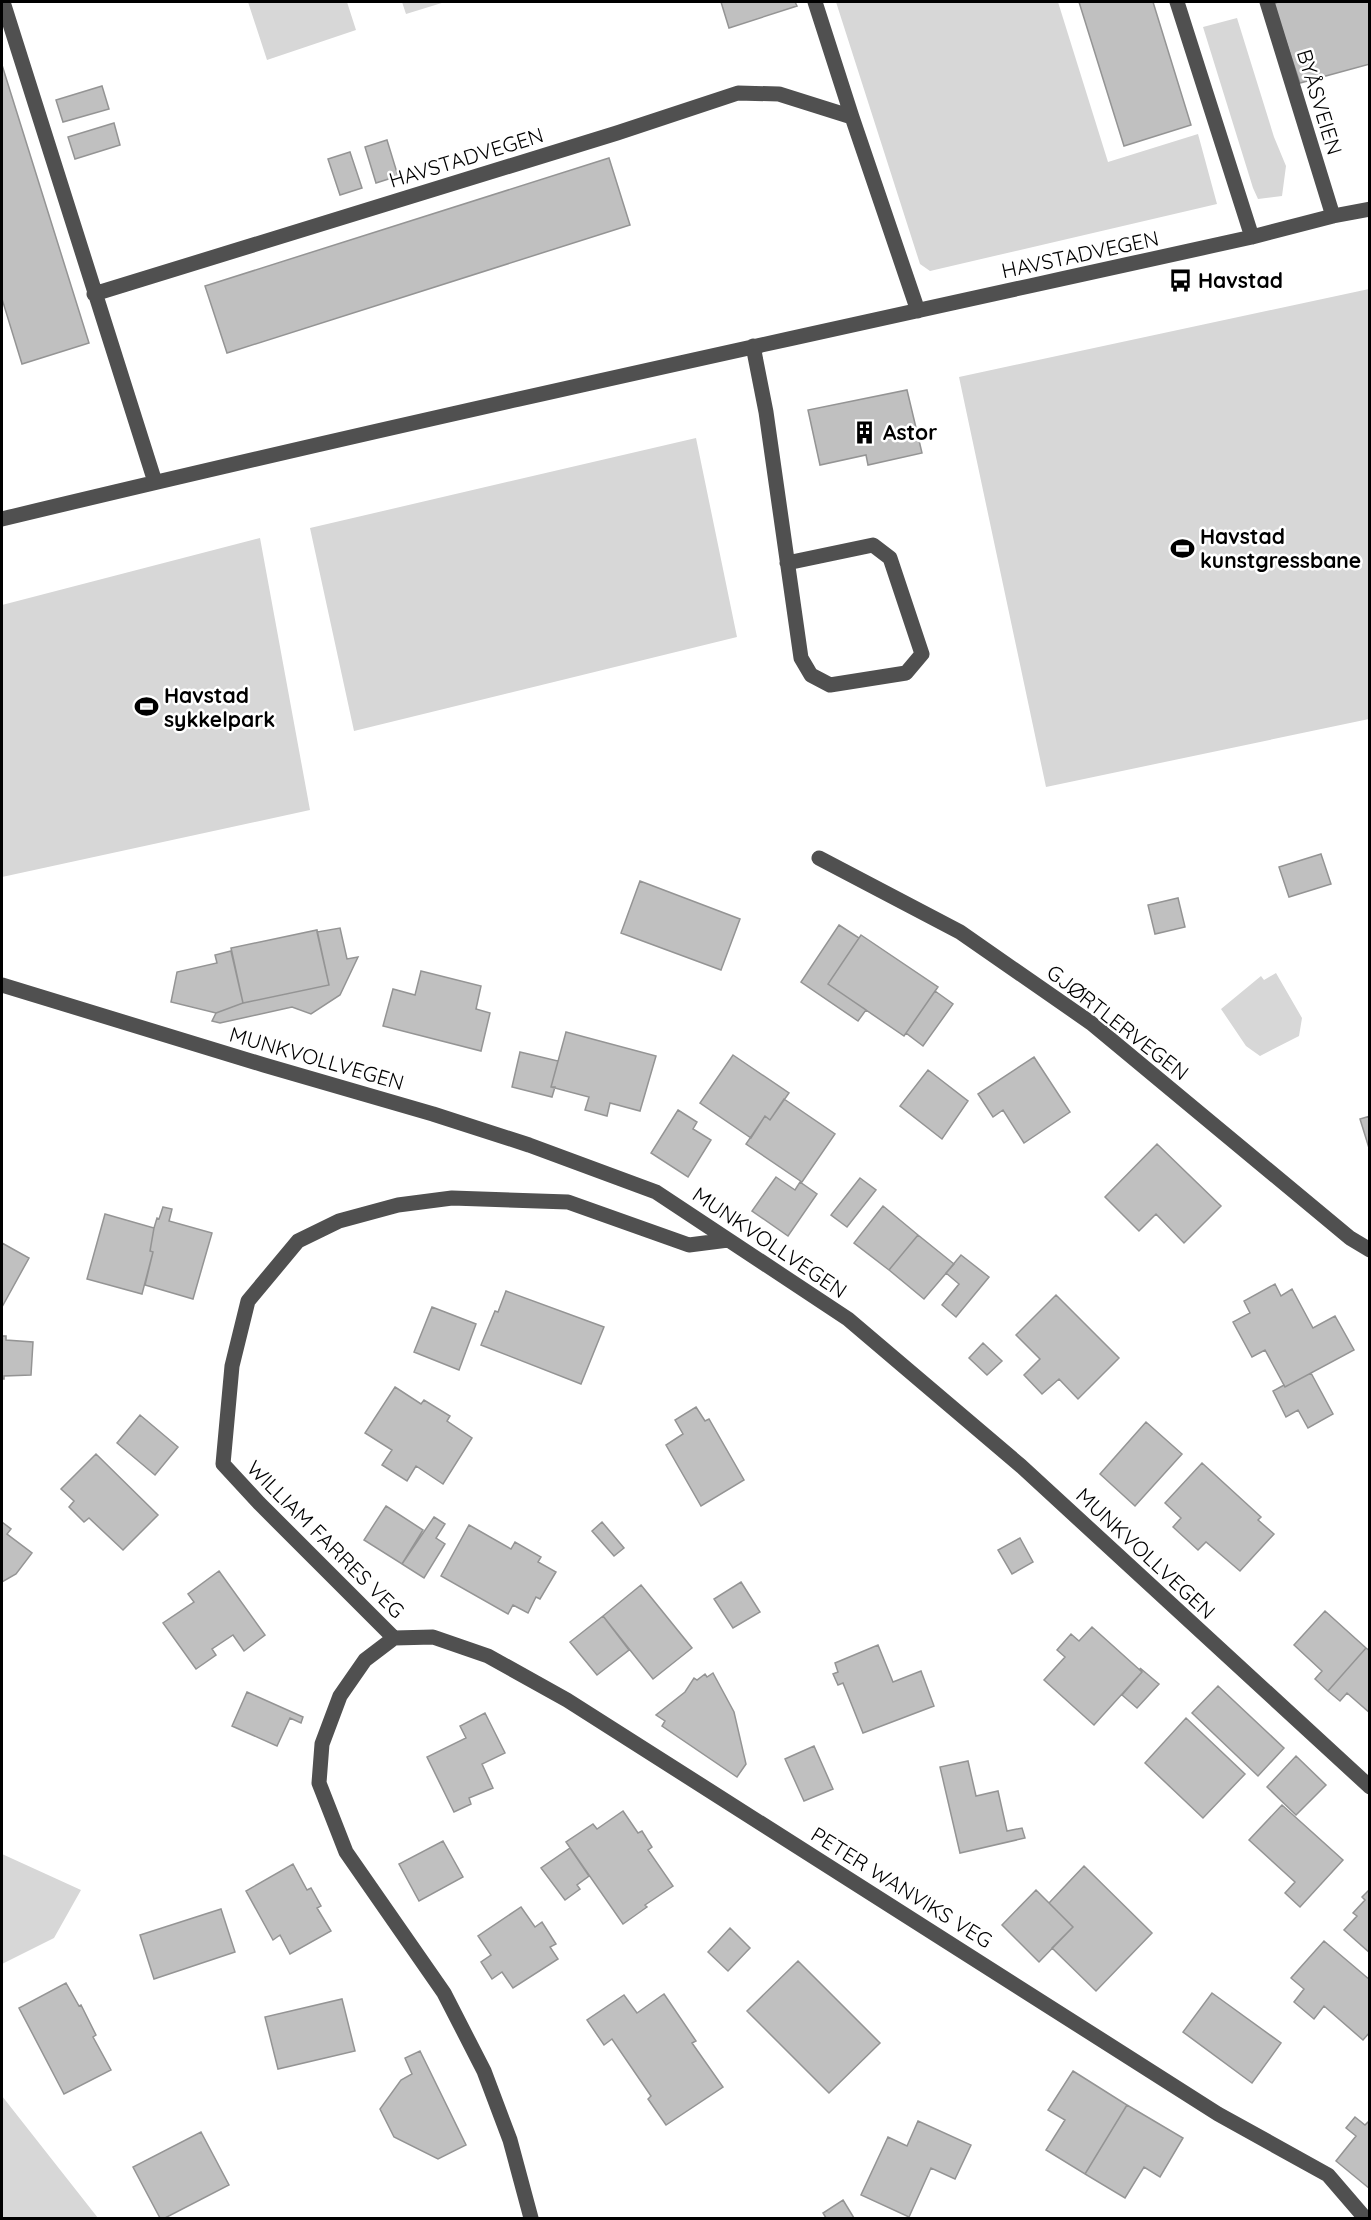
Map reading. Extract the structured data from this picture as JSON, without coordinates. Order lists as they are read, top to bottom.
{
  "streets": {
    "street": [
      "BYÅSVEIEN",
      "HAVSTADVEGEN",
      "GJØRTLERVEGEN",
      "MUNKVOLLVEGEN",
      "WILLIAM FARRES VEG",
      "PETER WANVIKS VEG"
    ]
  },
  "crossings": [
    ["BYÅSVEIEN", "HAVSTADVEGEN"],
    ["MUNKVOLLVEGEN", "WILLIAM FARRES VEG"],
    ["WILLIAM FARRES VEG", "PETER WANVIKS VEG"]
  ],
  "places": {
    "bus stop": ["Havstad"],
    "building": ["Astor"],
    "sports": ["Havstad kunstgressbane", "Havstad sykkelpark"]
  }
}
